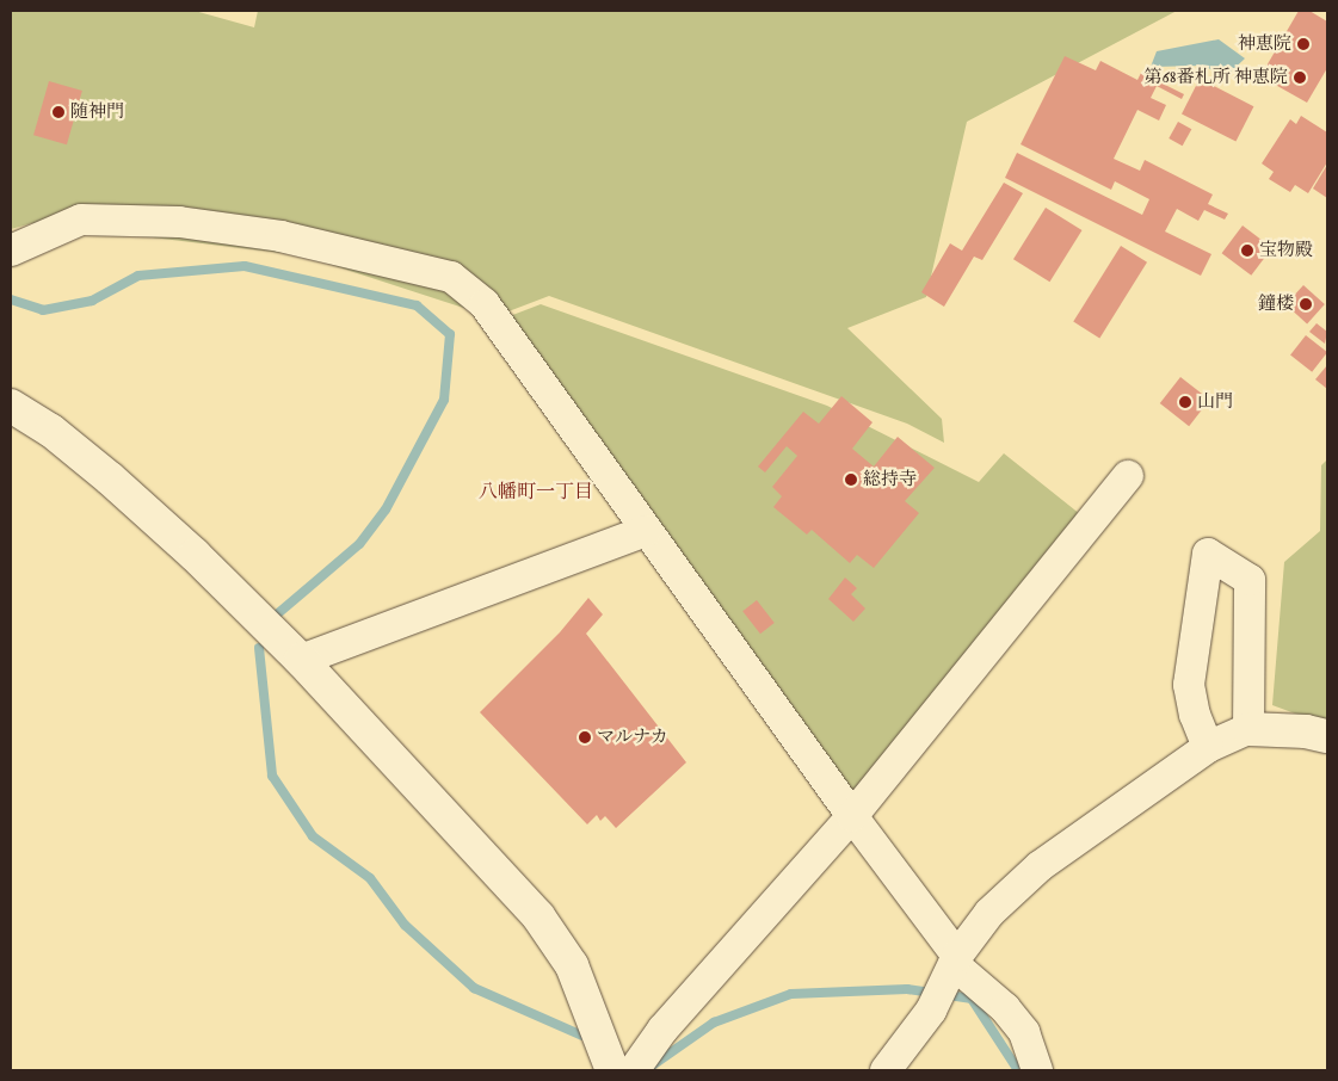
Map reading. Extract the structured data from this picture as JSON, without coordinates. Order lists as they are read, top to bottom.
{
  "districts": ["八幡町一丁目"],
  "places": [
    "神恵院",
    "第68番札所 神恵院",
    "随神門",
    "宝物殿",
    "鐘楼",
    "山門",
    "総持寺",
    "マルナカ"
  ]
}
